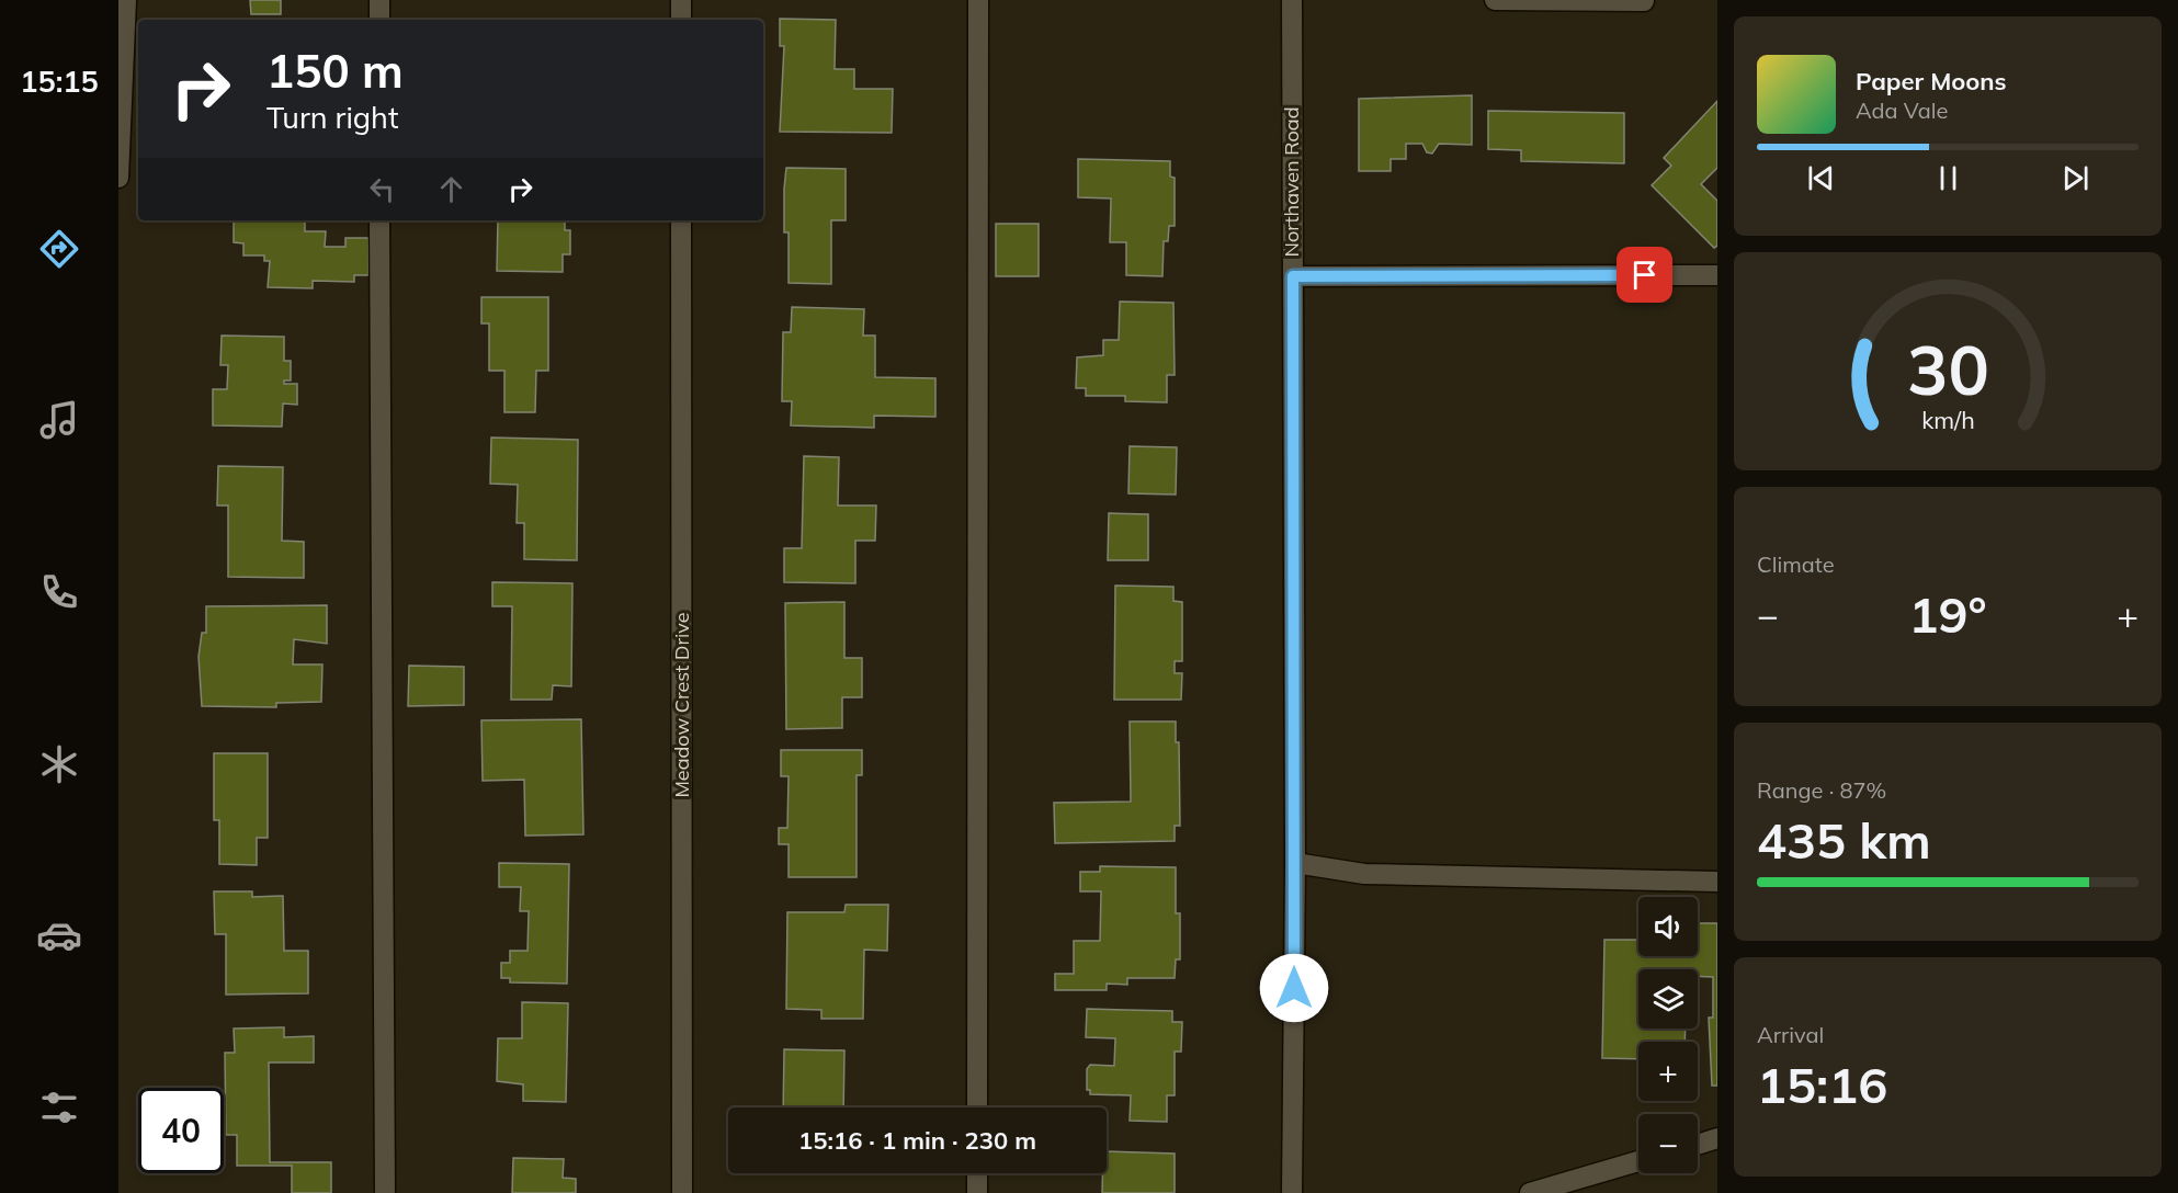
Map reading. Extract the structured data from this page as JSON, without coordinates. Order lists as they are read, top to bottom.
{
  "streets": {
    "street": ["Northaven Road", "Meadow Crest Drive"]
  },
  "page": {
    "tabs": "15:15",
    "turn": ["150 m", "Turn right"],
    "song": ["Paper Moons", "Ada Vale"],
    "tile": [
      "Climate",
      ["Range · 87%", "435 km"],
      ["Arrival", "15:16"]
    ],
    "heat": ["−", "19°", "+"],
    "map_buttons": ["+", "−"],
    "limit": "40",
    "trip": "15:16 · 1 min · 230 m",
    "gauge": ["30", "km/h"]
  }
}
